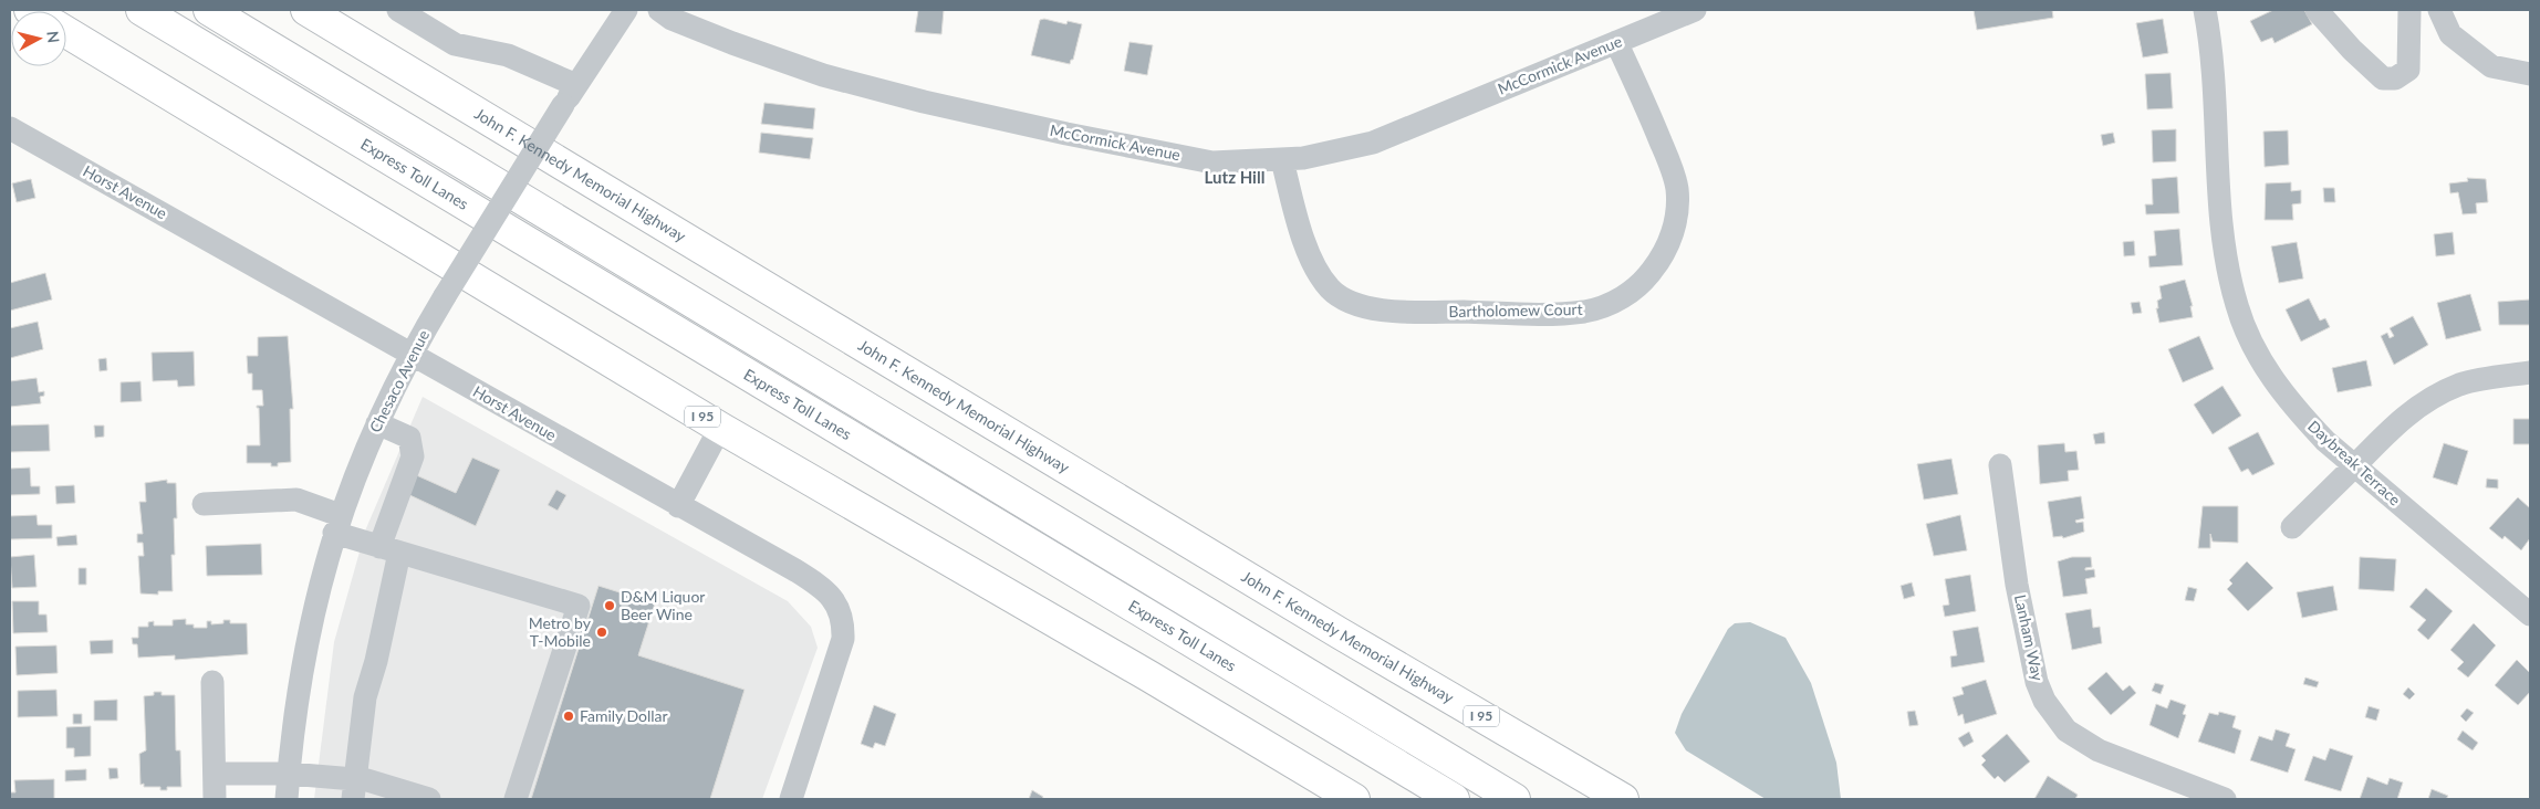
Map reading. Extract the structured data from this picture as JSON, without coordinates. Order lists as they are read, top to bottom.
{
  "streets": {
    "highway": ["Express Toll Lanes", "John F. Kennedy Memorial Highway", "I 95"],
    "street": [
      "McCormick Avenue",
      "Horst Avenue",
      "Bartholomew Court",
      "Chesaco Avenue",
      "Daybreak Terrace",
      "Lanham Way"
    ]
  },
  "crossings": [
    ["McCormick Avenue", "Bartholomew Court"],
    ["Horst Avenue", "Chesaco Avenue"]
  ],
  "districts": ["Lutz Hill"],
  "places": ["D&M Liquor Beer Wine", "Metro by T-Mobile", "Family Dollar"],
  "north": "right"
}
